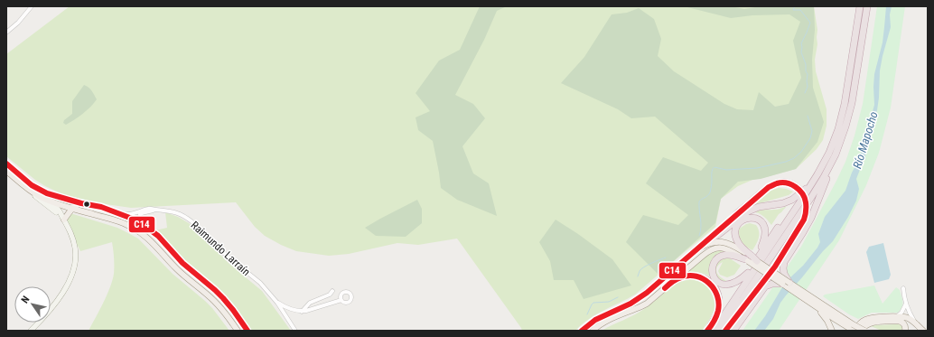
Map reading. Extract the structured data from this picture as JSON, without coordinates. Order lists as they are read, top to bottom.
{
  "streets": {
    "street": ["Raimundo Larraín"]
  },
  "water": ["Río Mapocho"],
  "lines": ["transit line C14"],
  "north": "top left"
}
